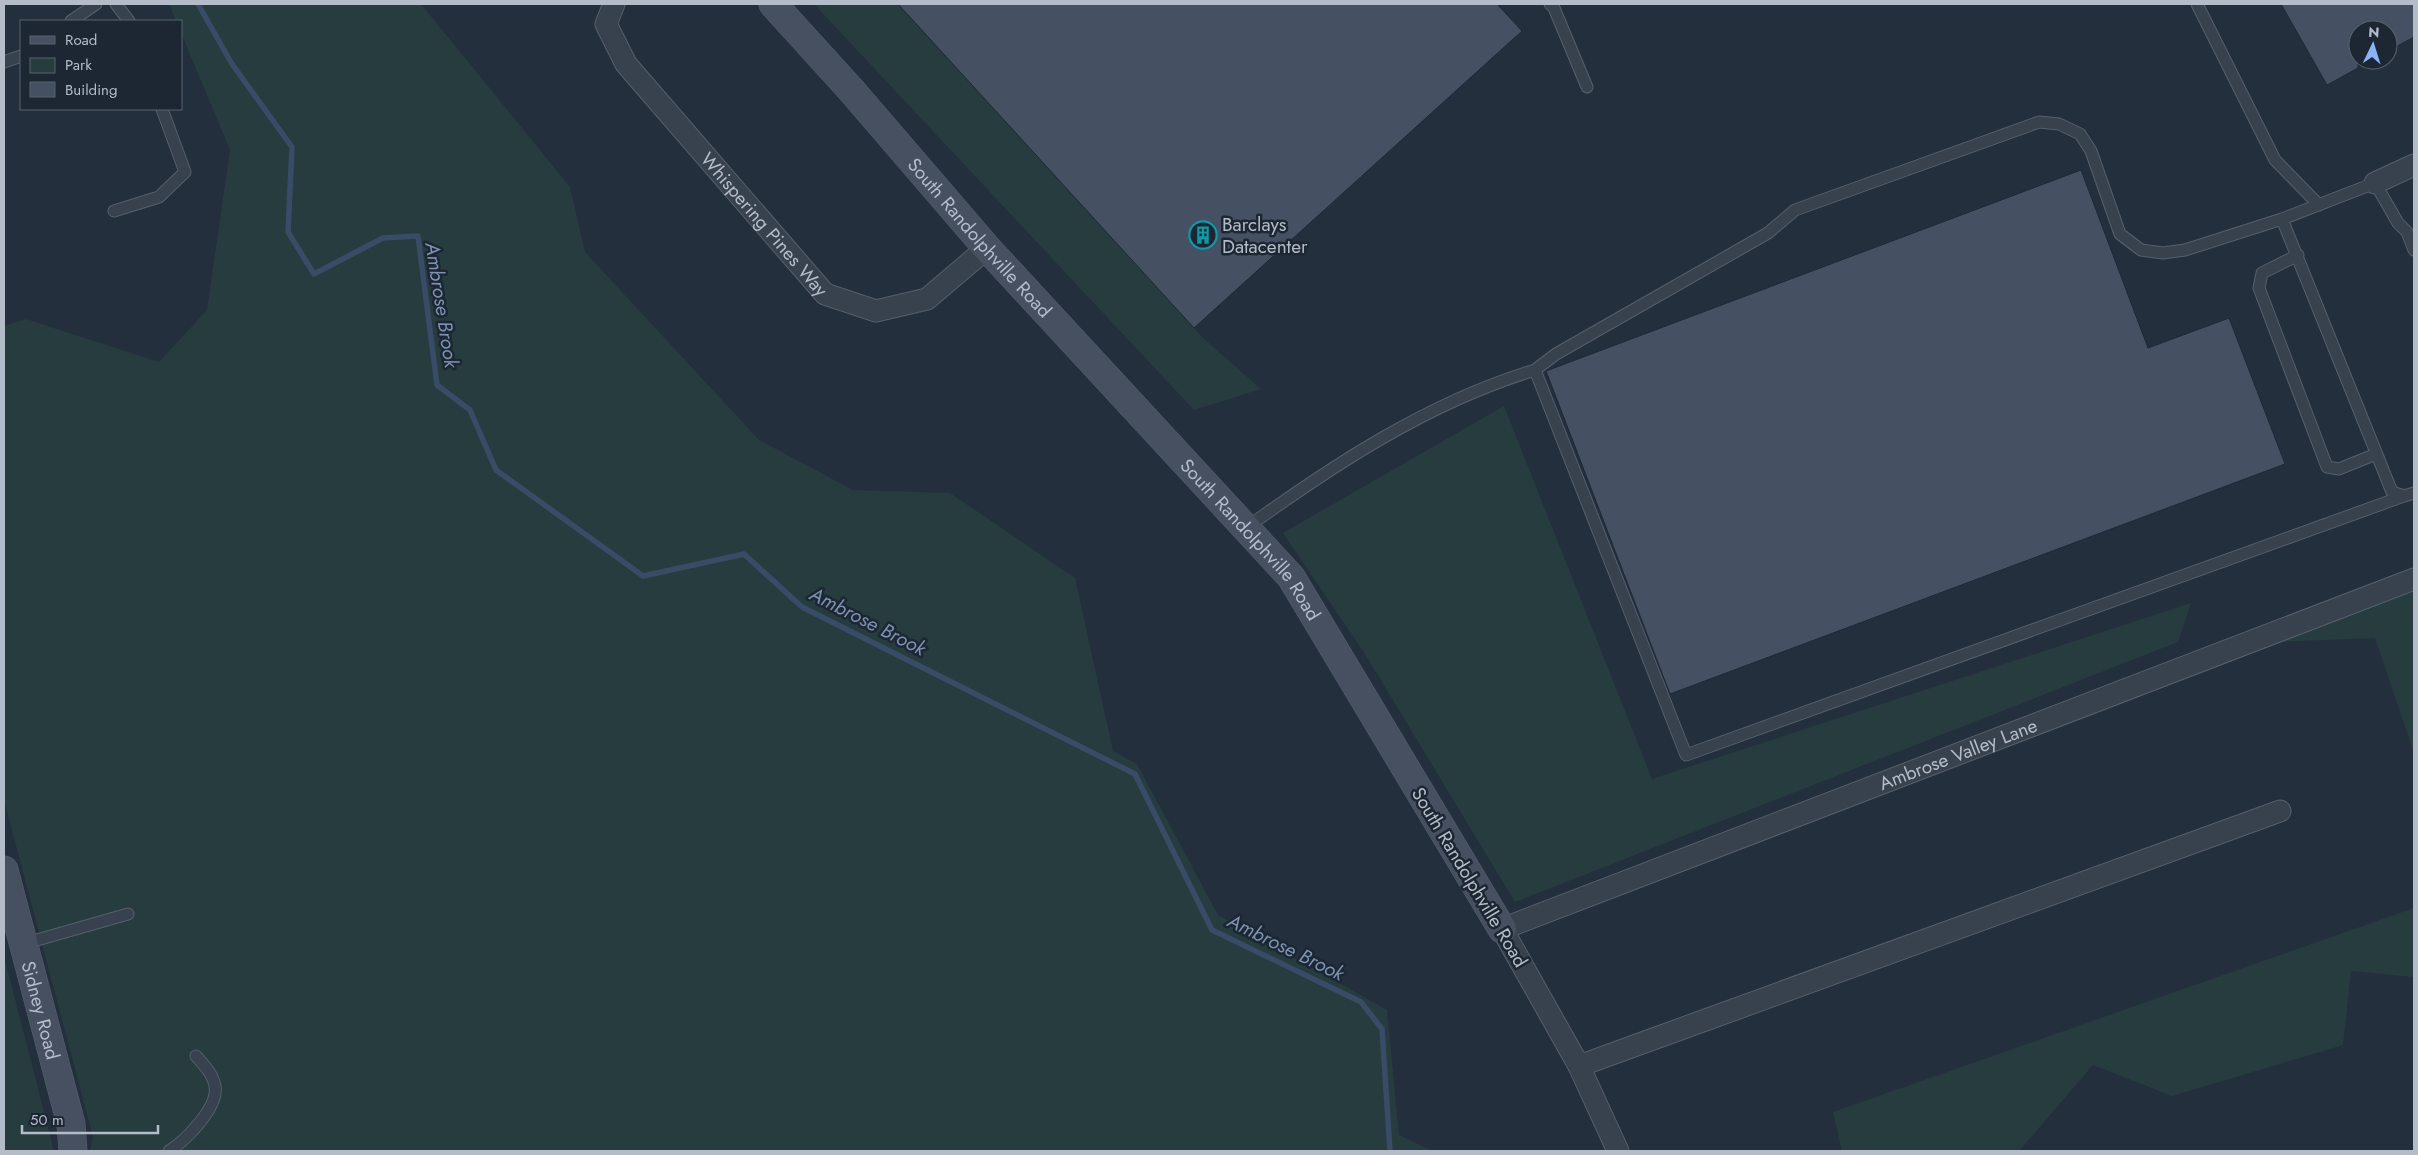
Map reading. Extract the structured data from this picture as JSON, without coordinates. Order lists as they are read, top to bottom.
{
  "streets": {
    "street": [
      "Whispering Pines Way",
      "South Randolphville Road",
      "Ambrose Valley Lane",
      "Sidney Road"
    ]
  },
  "crossings": [
    ["Whispering Pines Way", "South Randolphville Road"],
    ["South Randolphville Road", "Ambrose Valley Lane"]
  ],
  "water": ["Ambrose Brook"],
  "places": {
    "building": ["Barclays Datacenter"]
  },
  "legend": ["Road", "Park", "Building"],
  "scale_bar": "50 m",
  "north": "top"
}
